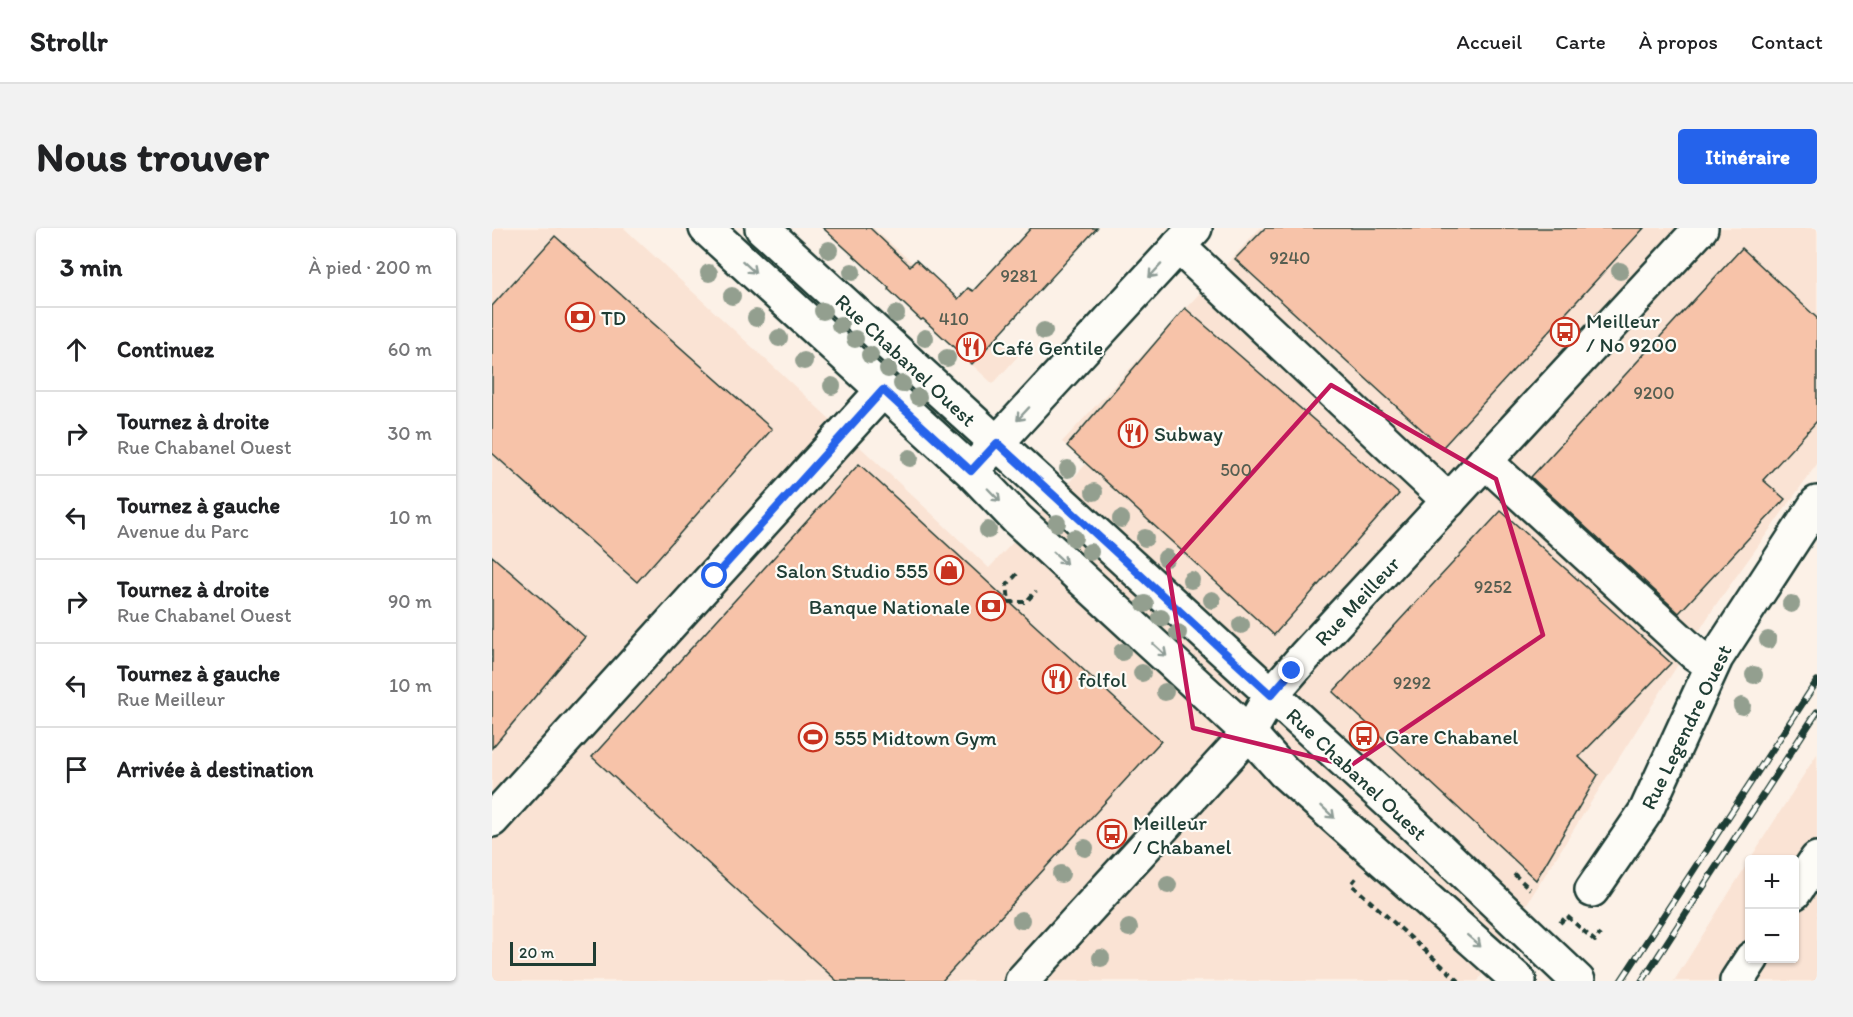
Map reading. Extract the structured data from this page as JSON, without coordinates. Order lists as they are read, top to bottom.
{
  "streets": {
    "street": ["Rue Chabanel Ouest", "Rue Meilleur", "Rue Legendre Ouest"]
  },
  "crossings": [
    ["Rue Chabanel Ouest", "Rue Meilleur"]
  ],
  "places": {
    "bank": ["TD", "Banque Nationale"],
    "bus stop": ["Meilleur / No 9200", "Gare Chabanel", "Meilleur / Chabanel"],
    "restaurant": ["Café Gentile", "Subway", "folfol"],
    "shop": ["Salon Studio 555"],
    "sports": ["555 Midtown Gym"]
  },
  "house_numbers": [
    "9240",
    "9281",
    "410",
    "9200",
    "500",
    "9252",
    "9292"
  ],
  "scale_bar": "20 m",
  "page": {
    "header": "Strollr",
    "nav": [
      "Accueil",
      "Carte",
      "À propos",
      "Contact"
    ],
    "buttons": "Itinéraire",
    "title": "Nous trouver",
    "heading": ["3 min", "À pied · 200 m"],
    "list": [
      ["Continuez", "60 m"],
      ["Tournez à droite", "Rue Chabanel Ouest", "30 m"],
      ["Tournez à gauche", "Avenue du Parc", "10 m"],
      ["Tournez à droite", "Rue Chabanel Ouest", "90 m"],
      ["Tournez à gauche", "Rue Meilleur", "10 m"],
      "Arrivée à destination"
    ],
    "map_buttons": ["+", "−"],
    "scale": "20 m"
  }
}
